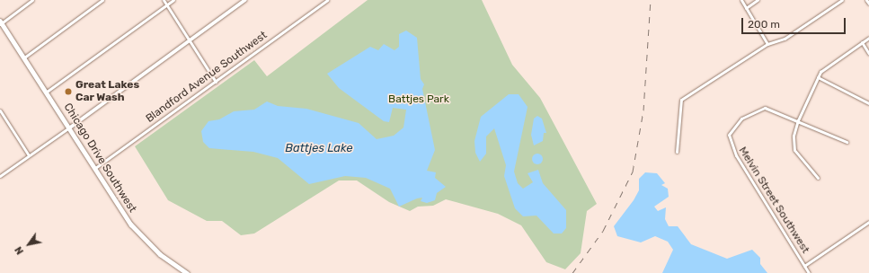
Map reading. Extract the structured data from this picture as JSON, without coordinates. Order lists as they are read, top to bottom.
{
  "streets": {
    "main road": ["Chicago Drive Southwest"],
    "street": ["Blandford Avenue Southwest", "Melvin Street Southwest"]
  },
  "crossings": [
    ["Blandford Avenue Southwest", "Chicago Drive Southwest"]
  ],
  "water": ["Battjes Lake"],
  "parks": ["Battjes Park"],
  "places": ["Great Lakes Car Wash"],
  "scale_bar": "200 m",
  "north": "bottom left"
}
